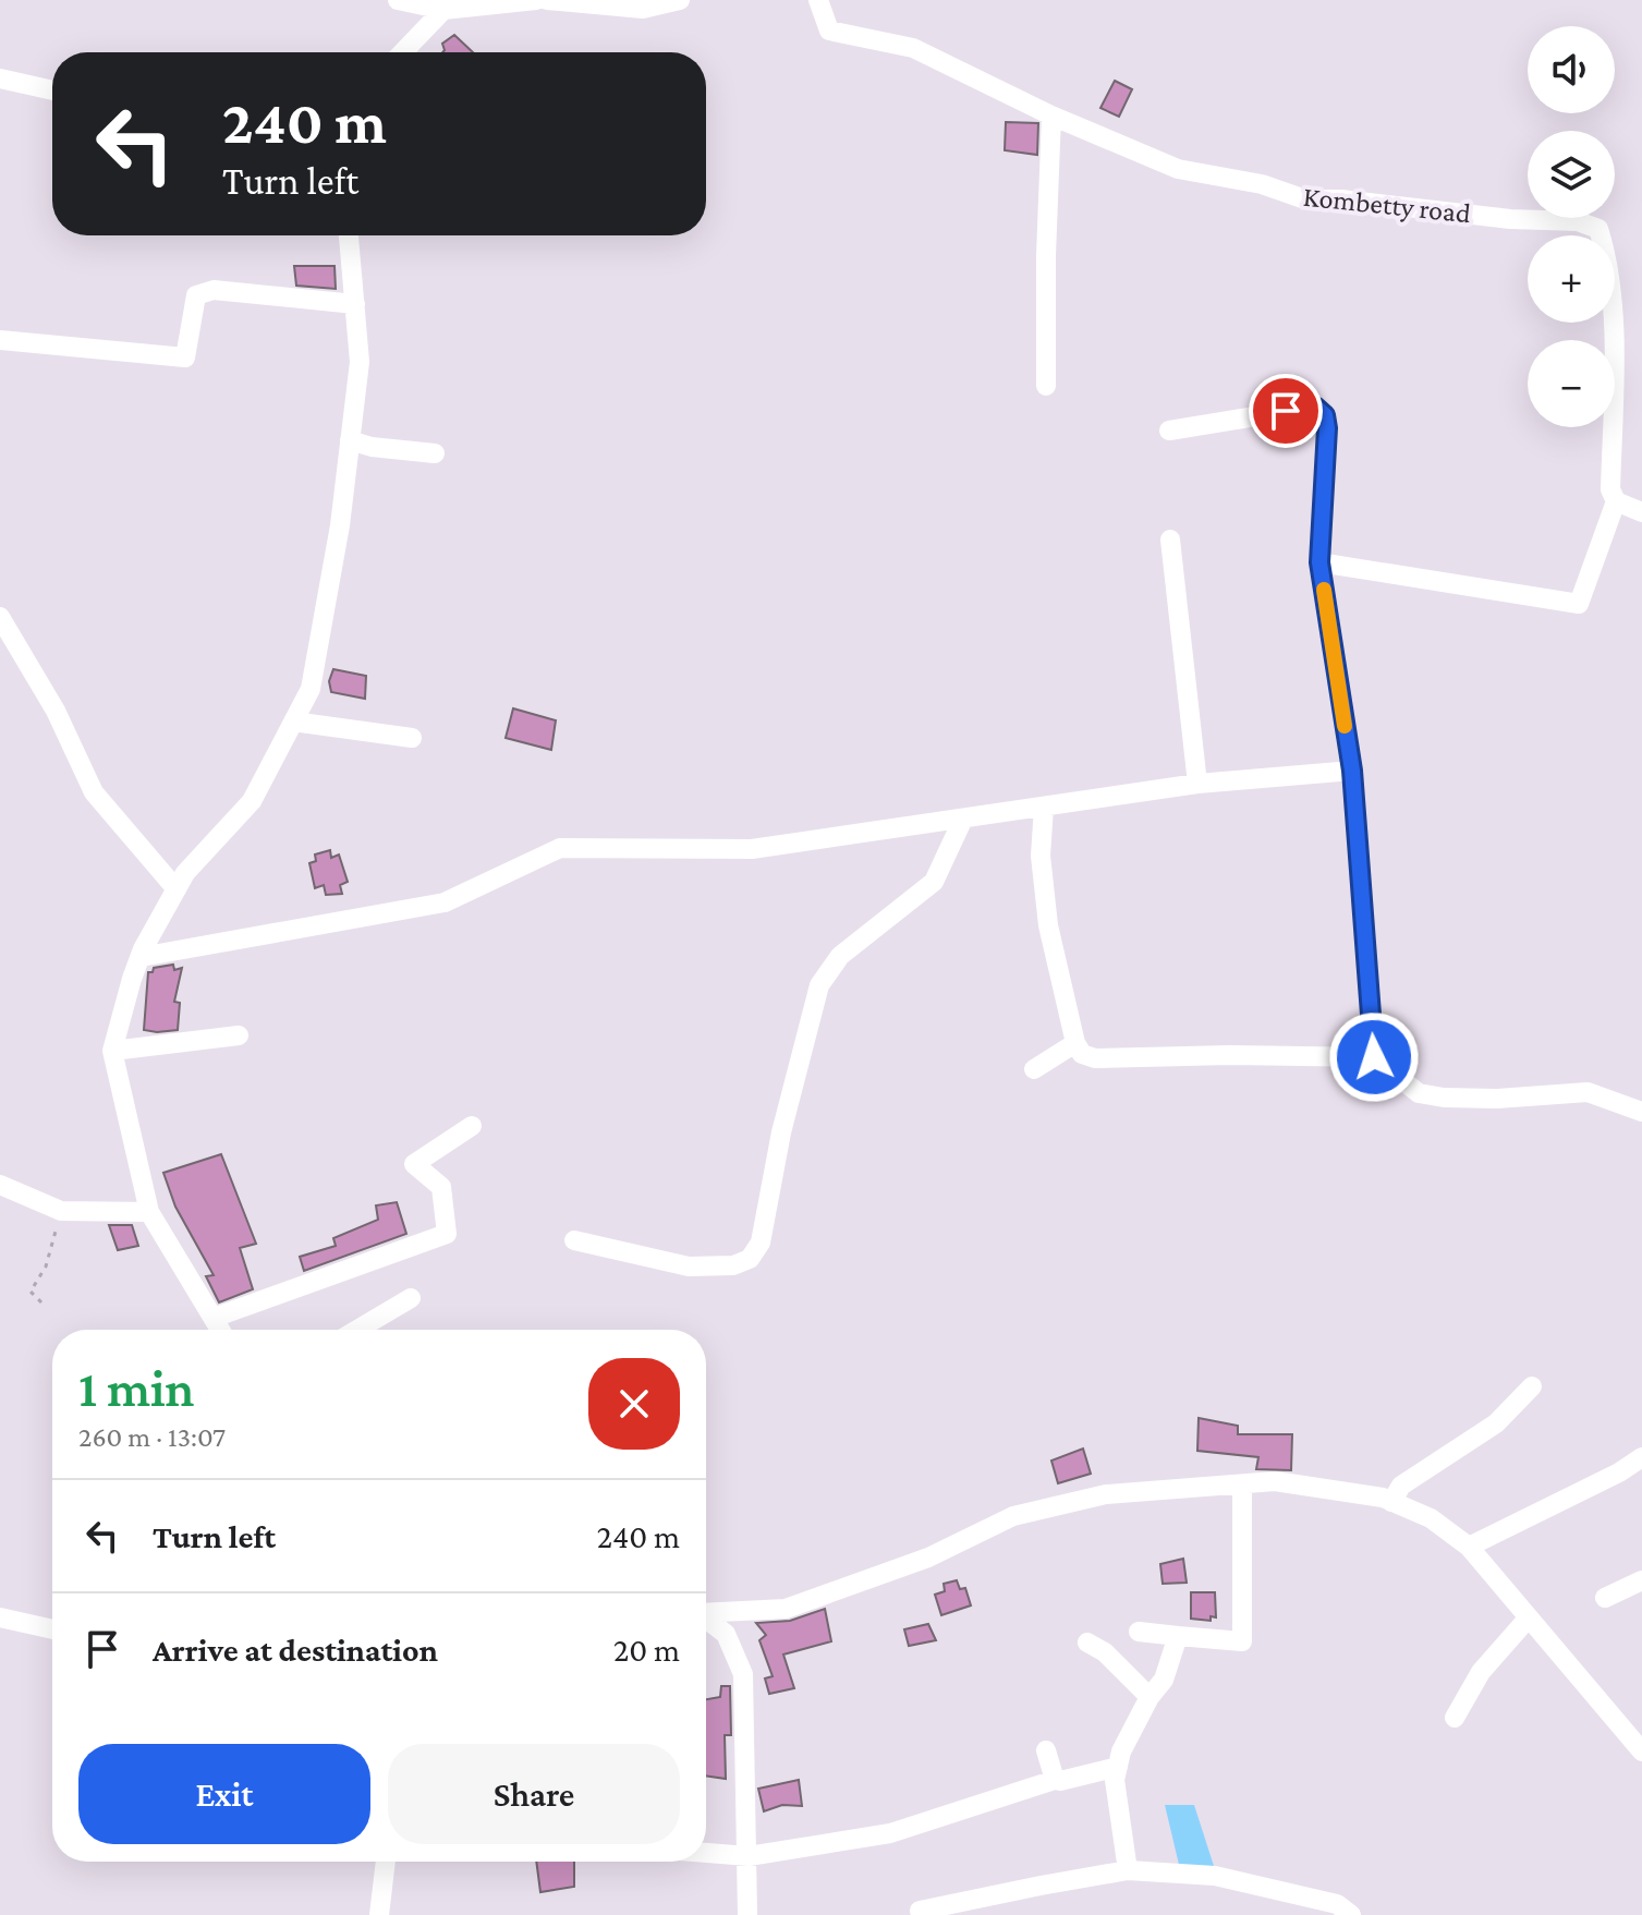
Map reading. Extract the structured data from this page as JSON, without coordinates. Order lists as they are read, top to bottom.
{
  "streets": {
    "street": ["Kombetty road"]
  },
  "page": {
    "map_buttons": ["+", "−"],
    "turn": ["240 m", "Turn left"],
    "heading": ["1 min", "260 m · 13:07"],
    "list": [
      {
        "name": "Turn left",
        "value": "240 m"
      },
      {
        "name": "Arrive at destination",
        "value": "20 m"
      }
    ],
    "buttons": ["Exit", "Share"]
  }
}
